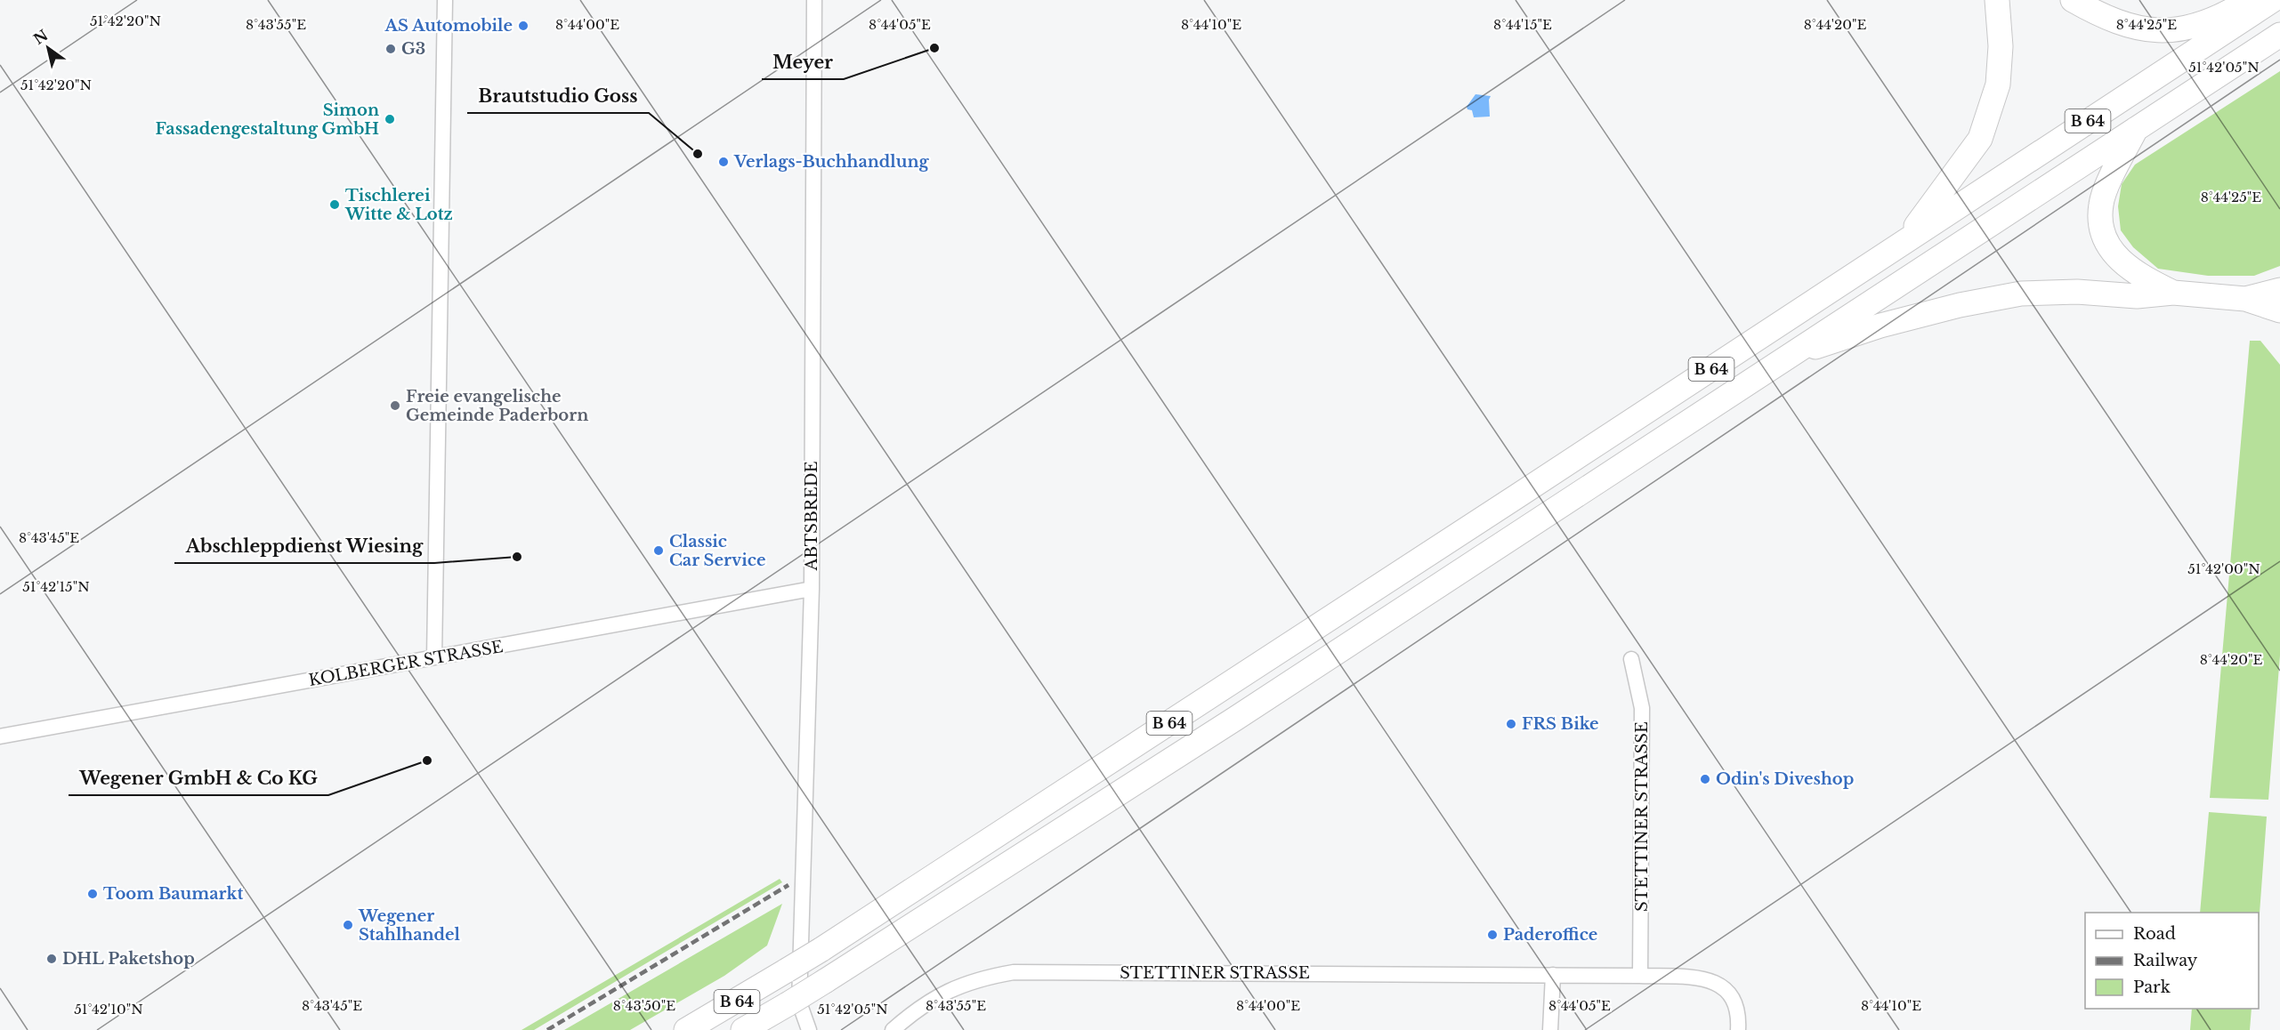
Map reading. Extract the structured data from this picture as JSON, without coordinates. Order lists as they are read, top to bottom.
{
  "streets": {
    "highway": ["B 64"],
    "street": ["ABTSBREDE", "KOLBERGER STRASSE", "STETTINER STRASSE"]
  },
  "crossings": [
    ["ABTSBREDE", "KOLBERGER STRASSE"]
  ],
  "places": [
    "AS Automobile",
    "Meyer",
    "G3",
    "Simon Fassadengestaltung GmbH",
    "Brautstudio Goss",
    "Verlags-Buchhandlung",
    "Tischlerei Witte & Lotz",
    "Freie evangelische Gemeinde Paderborn",
    "Classic Car Service",
    "Abschleppdienst Wiesing",
    "FRS Bike",
    "Wegener GmbH & Co KG",
    "Odin's Diveshop",
    "Toom Baumarkt",
    "Wegener Stahlhandel",
    "Paderoffice",
    "DHL Paketshop"
  ],
  "legend": ["Road", "Railway", "Park"],
  "north": "top left",
  "coordinates": [
    "51°42'20\"N",
    "8°43'55\"E",
    "8°44'00\"E",
    "8°44'05\"E",
    "8°44'10\"E",
    "8°44'15\"E",
    "8°44'20\"E",
    "8°44'25\"E",
    "51°42'05\"N",
    "8°43'45\"E",
    "51°42'00\"N",
    "51°42'15\"N",
    "8°43'50\"E",
    "51°42'10\"N"
  ]
}
